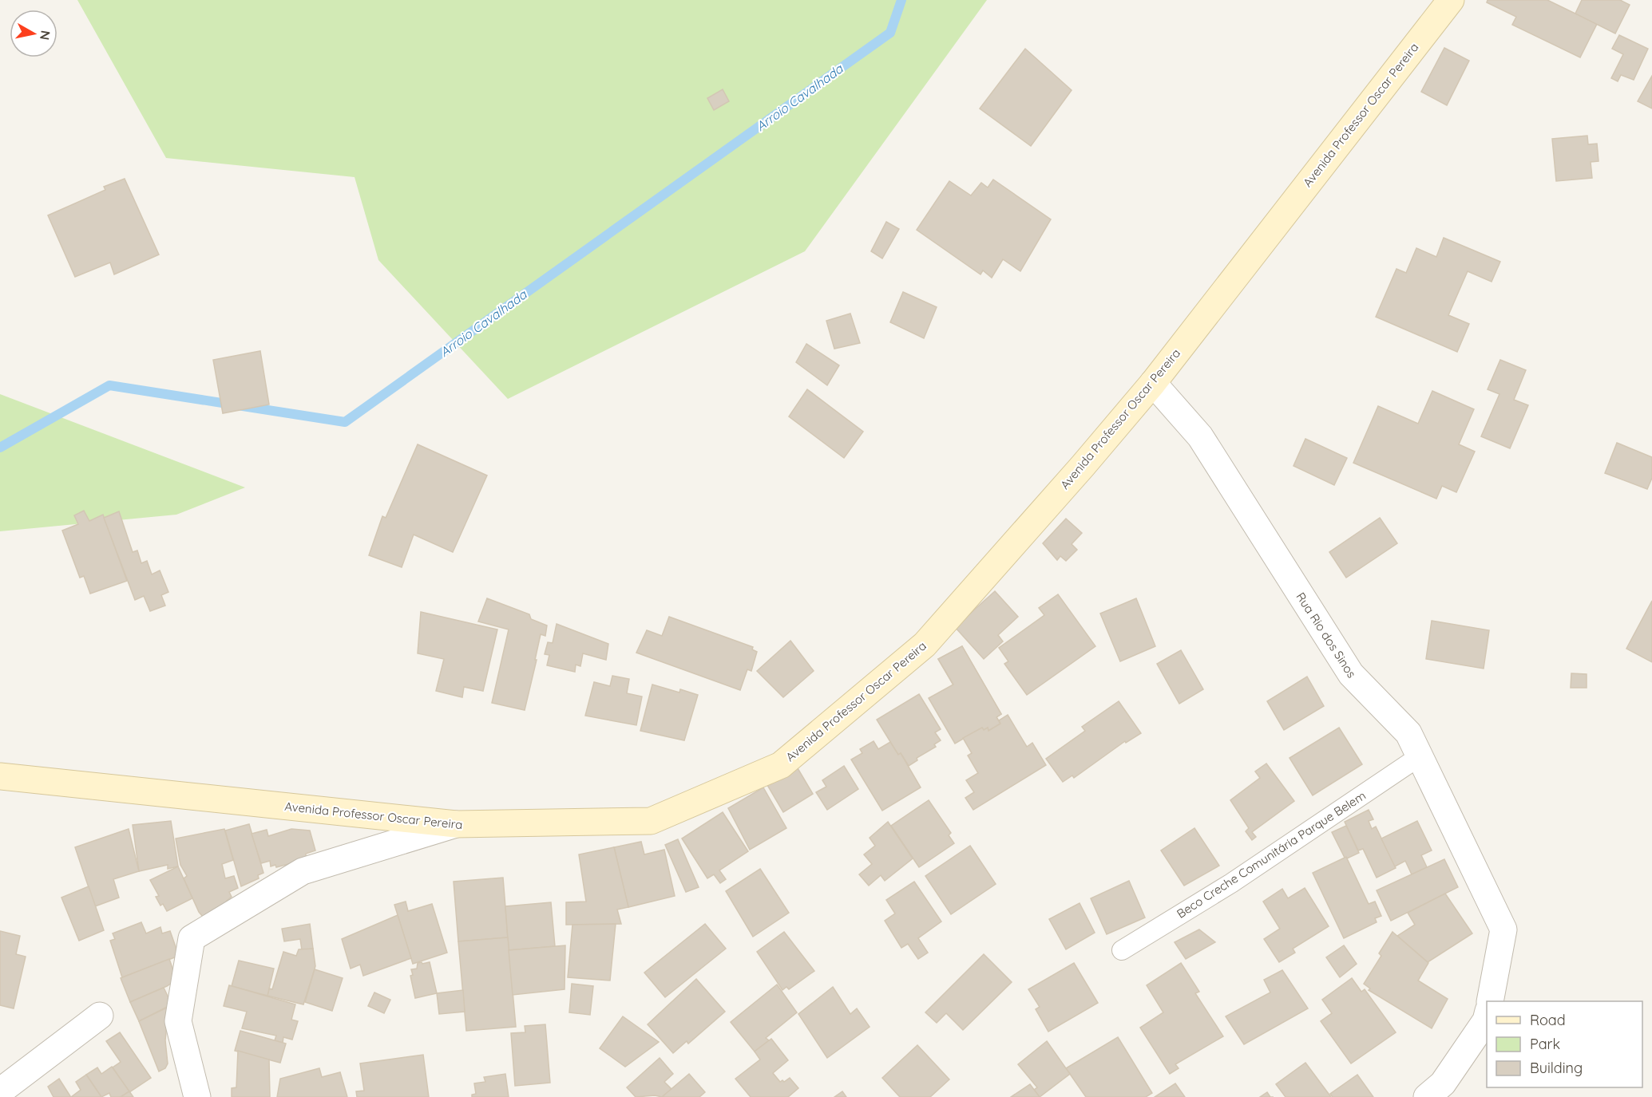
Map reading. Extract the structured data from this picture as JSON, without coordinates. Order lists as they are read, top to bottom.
{
  "streets": {
    "main road": ["Avenida Professor Oscar Pereira"],
    "street": ["Rua Rio dos Sinos"],
    "lane": ["Beco Creche Comunitária Parque Belem"]
  },
  "crossings": [
    ["Avenida Professor Oscar Pereira", "Rua Rio dos Sinos"],
    ["Rua Rio dos Sinos", "Beco Creche Comunitária Parque Belem"]
  ],
  "water": ["Arroio Cavalhada"],
  "legend": ["Road", "Park", "Building"],
  "north": "right"
}
